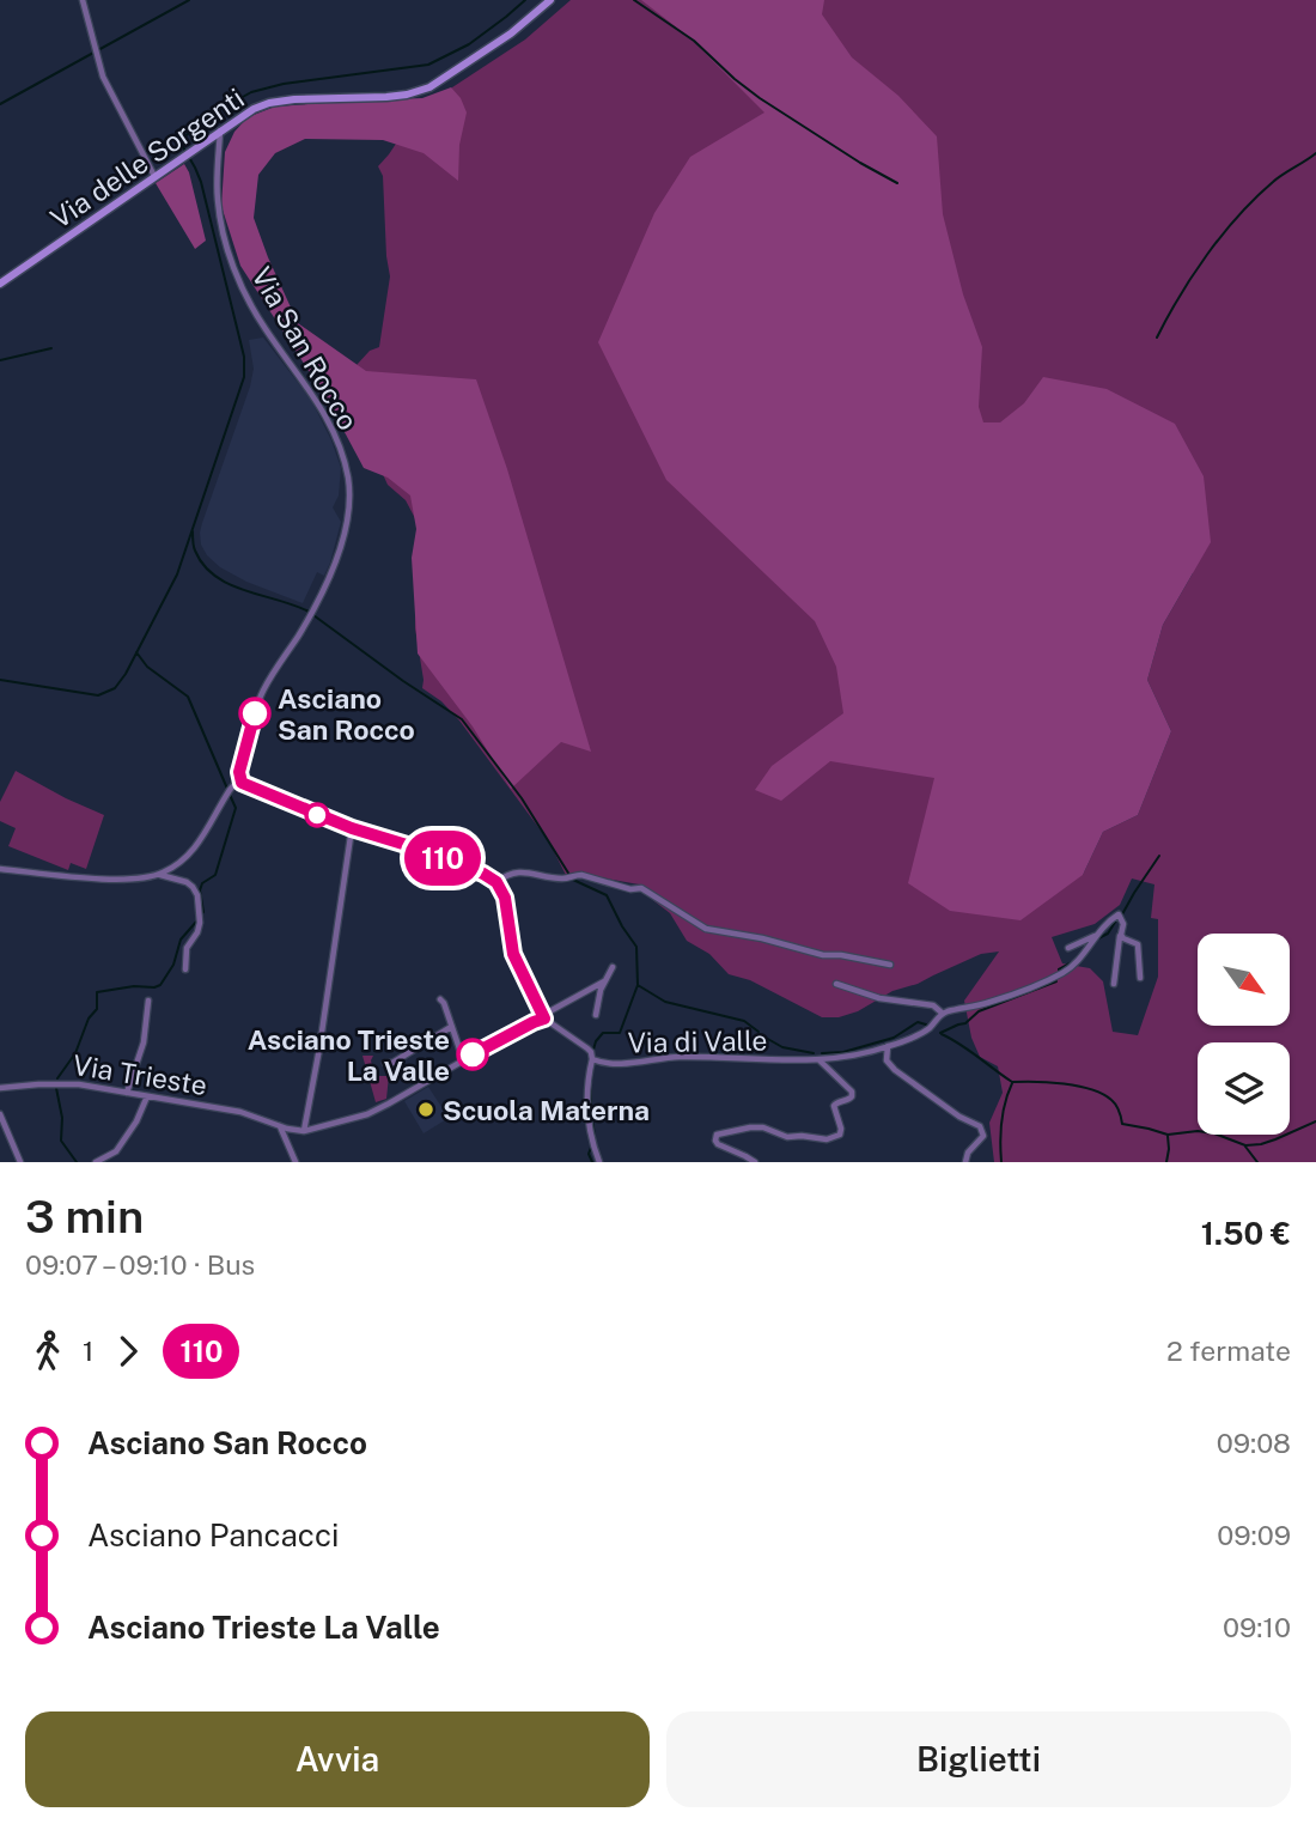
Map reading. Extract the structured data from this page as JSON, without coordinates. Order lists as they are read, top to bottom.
{
  "streets": {
    "main road": ["Via delle Sorgenti"],
    "street": ["Via San Rocco", "Via di Valle", "Via Trieste"]
  },
  "crossings": [
    ["Via delle Sorgenti", "Via San Rocco"],
    ["Via di Valle", "Via Trieste"]
  ],
  "places": ["Asciano San Rocco", "Asciano Trieste La Valle", "Scuola Materna"],
  "lines": ["bus line 110"],
  "north": "bottom right",
  "page": {
    "on_map": "110",
    "heading": ["3 min", "09:07 – 09:10 · Bus", "1.50 €"],
    "legs": ["1", "110", "2 fermate"],
    "list": [
      {
        "name": "Asciano San Rocco",
        "value": "09:08"
      },
      {
        "name": "Asciano Pancacci",
        "value": "09:09"
      },
      {
        "name": "Asciano Trieste La Valle",
        "value": "09:10"
      }
    ],
    "buttons": ["Avvia", "Biglietti"]
  }
}
